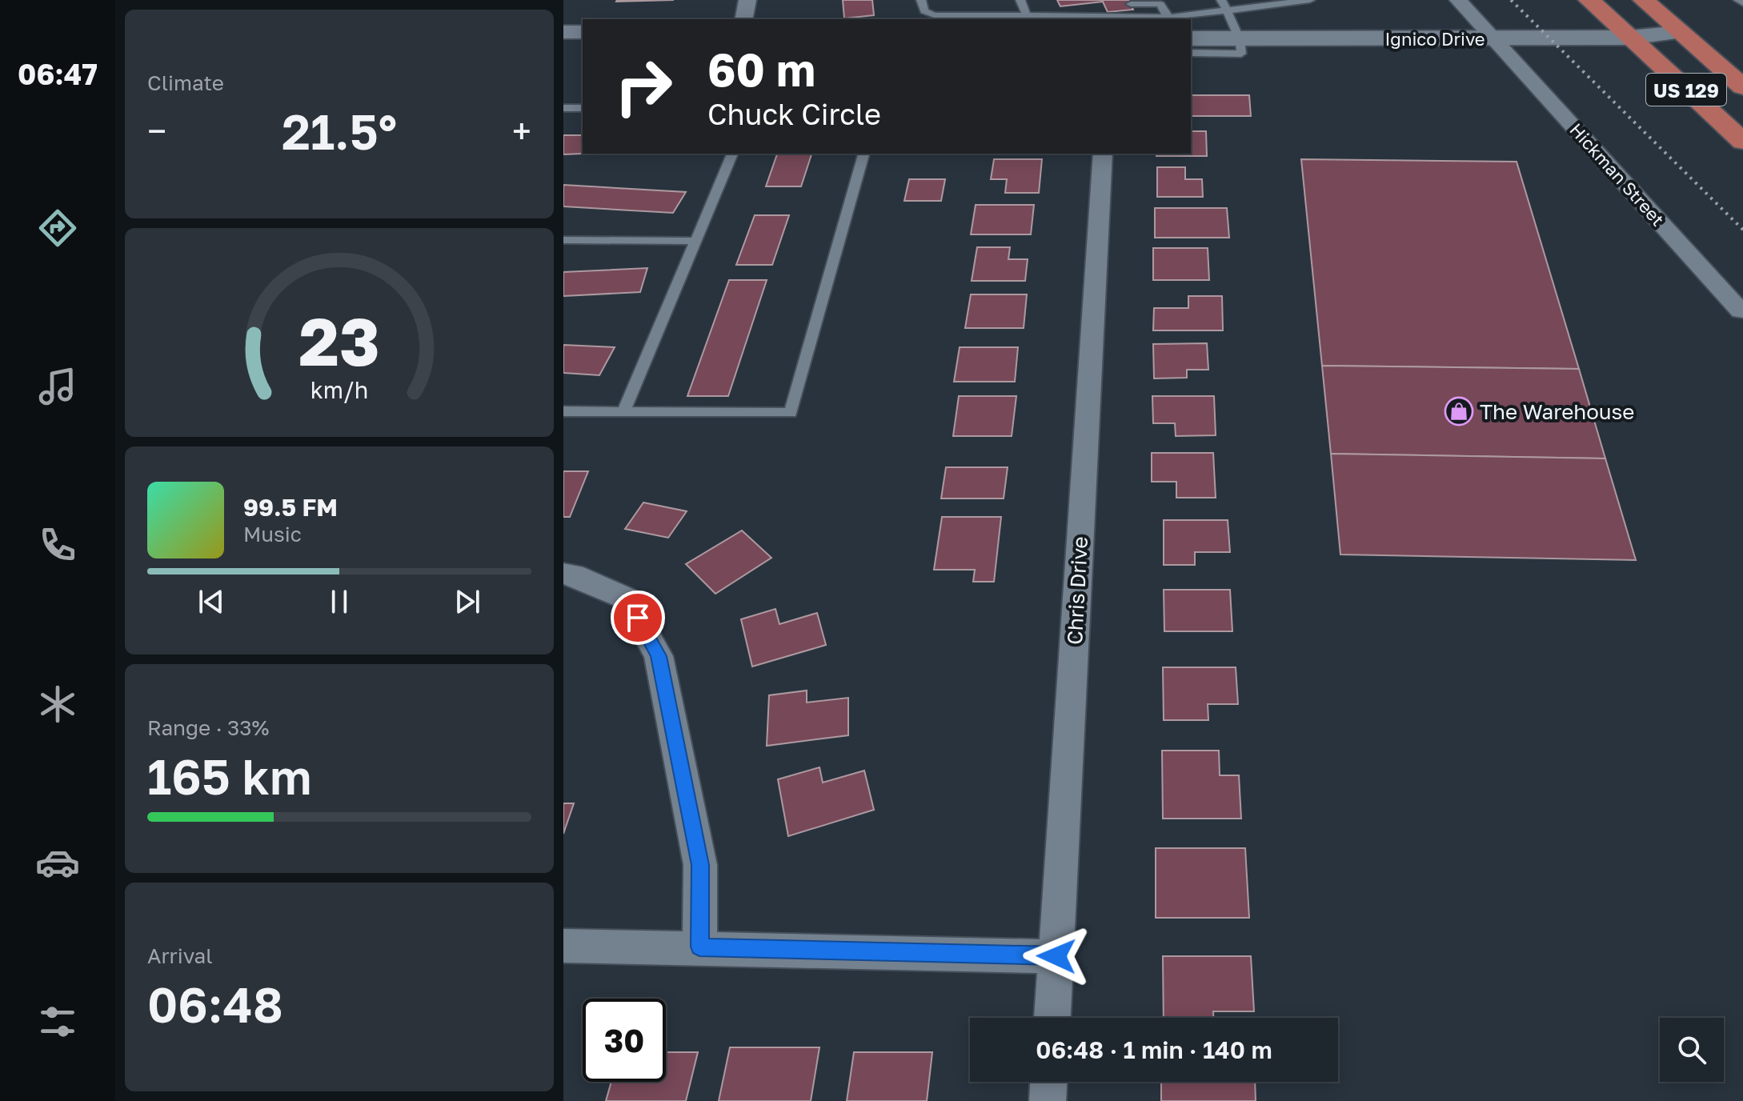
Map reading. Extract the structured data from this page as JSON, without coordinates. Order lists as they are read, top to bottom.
{
  "streets": {
    "main road": ["US 129"],
    "street": ["Ignico Drive", "Hickman Street", "Chris Drive"]
  },
  "crossings": [
    ["Ignico Drive", "US 129"],
    ["Ignico Drive", "Hickman Street"]
  ],
  "places": {
    "shop": ["The Warehouse"]
  },
  "page": {
    "tabs": "06:47",
    "tile": [
      "Climate",
      ["Range · 33%", "165 km"],
      ["Arrival", "06:48"]
    ],
    "turn": ["60 m", "Chuck Circle"],
    "heat": ["−", "21.5°", "+"],
    "song": ["99.5 FM", "Music"],
    "limit": "30",
    "trip": "06:48 · 1 min · 140 m",
    "gauge": ["23", "km/h"]
  }
}
